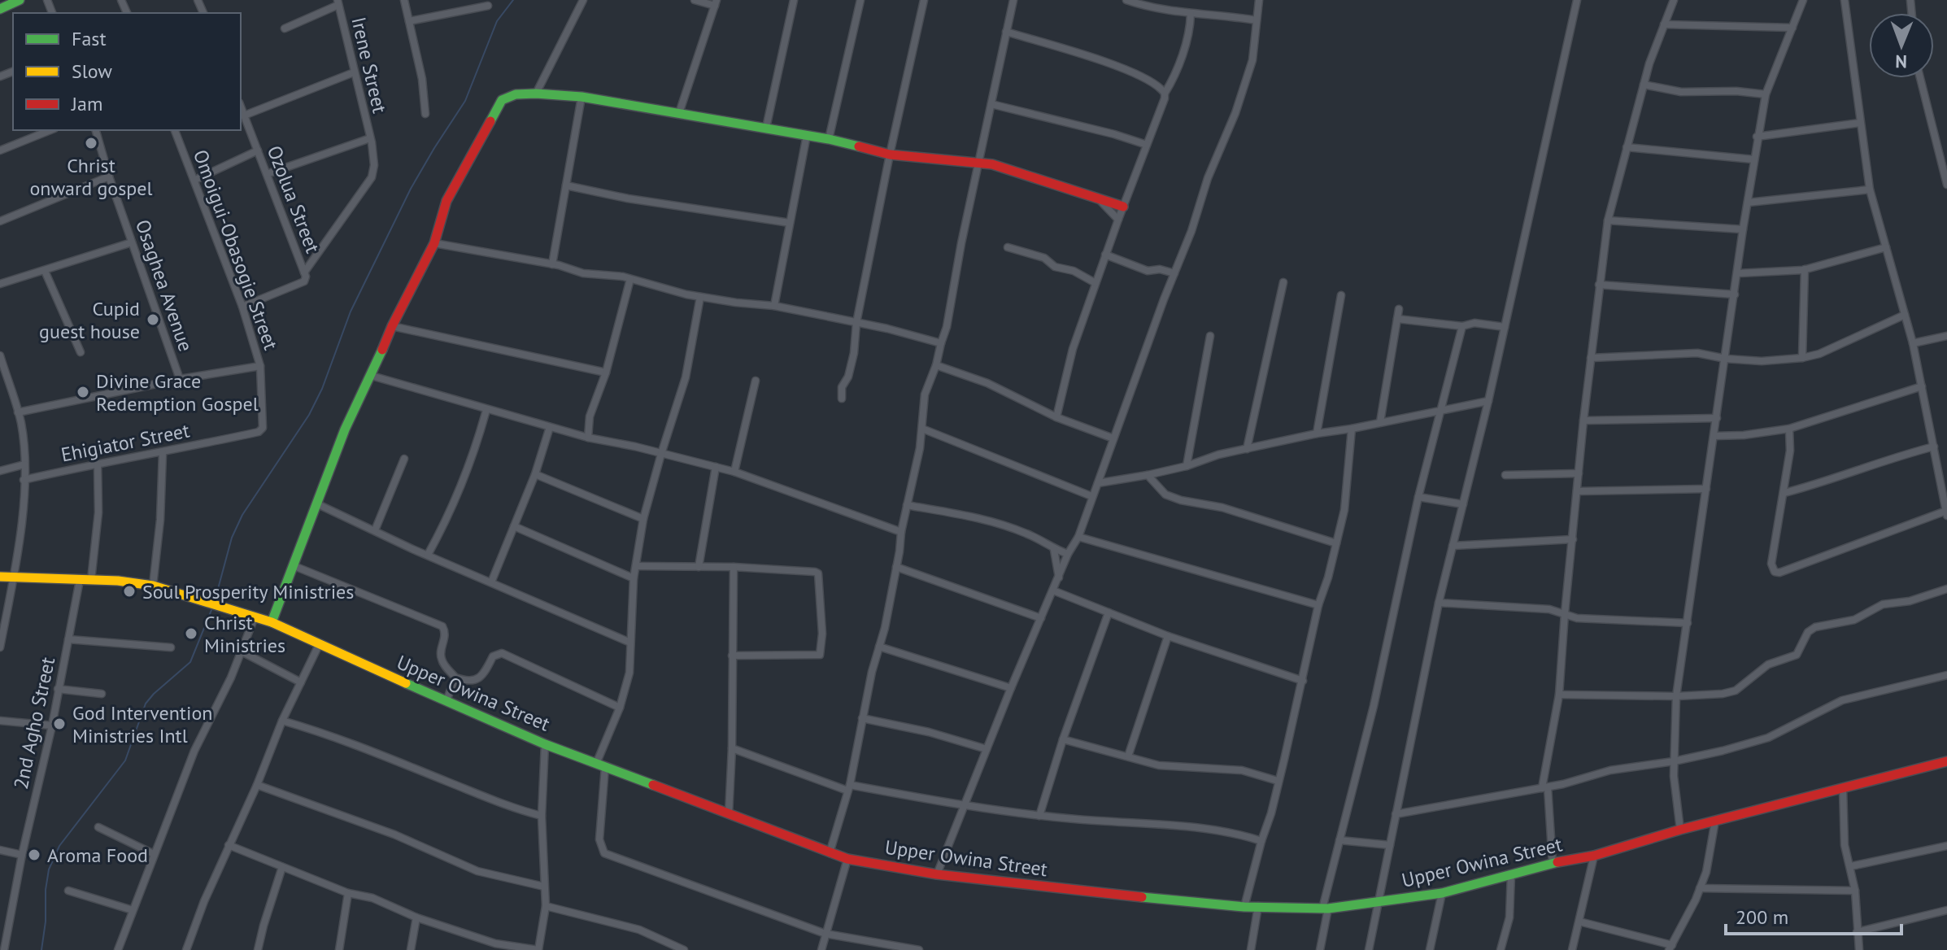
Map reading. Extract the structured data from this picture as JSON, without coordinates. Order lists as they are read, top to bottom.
{
  "streets": {
    "street": [
      "Irene Street",
      "Ozolua Street",
      "Omoigui-Obasogie Street",
      "Osaghea Avenue",
      "Ehigiator Street",
      "Upper Owina Street",
      "2nd Agho Street"
    ]
  },
  "crossings": [
    ["Irene Street", "Ozolua Street"],
    ["Ozolua Street", "Omoigui-Obasogie Street"],
    ["Omoigui-Obasogie Street", "Ehigiator Street"],
    ["Upper Owina Street", "2nd Agho Street"]
  ],
  "places": [
    "Christ onward gospel",
    "Cupid guest house",
    "Divine Grace Redemption Gospel",
    "Soul Prosperity Ministries",
    "Christ Ministries",
    "God Intervention Ministries Intl",
    "Aroma Food"
  ],
  "legend": ["Fast", "Slow", "Jam"],
  "scale_bar": "200 m",
  "north": "bottom"
}
